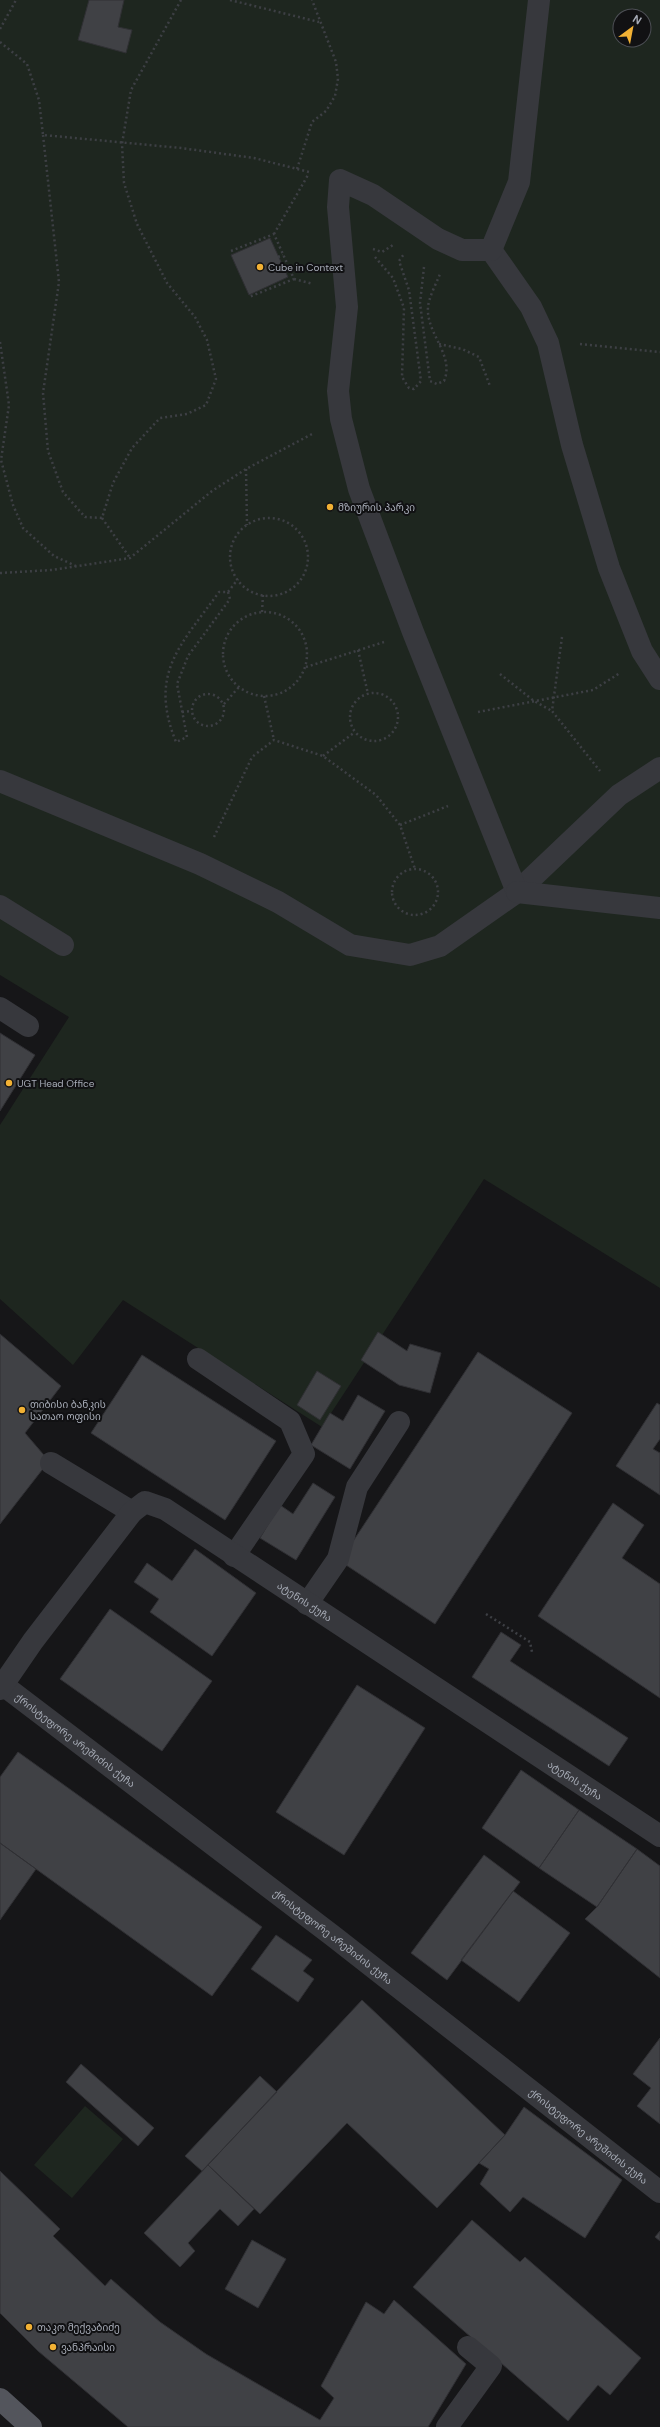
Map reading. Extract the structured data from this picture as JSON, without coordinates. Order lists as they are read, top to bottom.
{
  "streets": {
    "street": ["ატენის ქუჩა", "ქრისტეფორე არეშიძის ქუჩა"]
  },
  "crossings": [
    ["ატენის ქუჩა", "ქრისტეფორე არეშიძის ქუჩა"]
  ],
  "places": [
    "Cube in Context",
    "მზიურის პარკი",
    "UGT Head Office",
    "თიბისი ბანკის სათაო ოფისი",
    "თაკო მექვაბიძე",
    "ვანპრაისი"
  ],
  "north": "top right"
}
